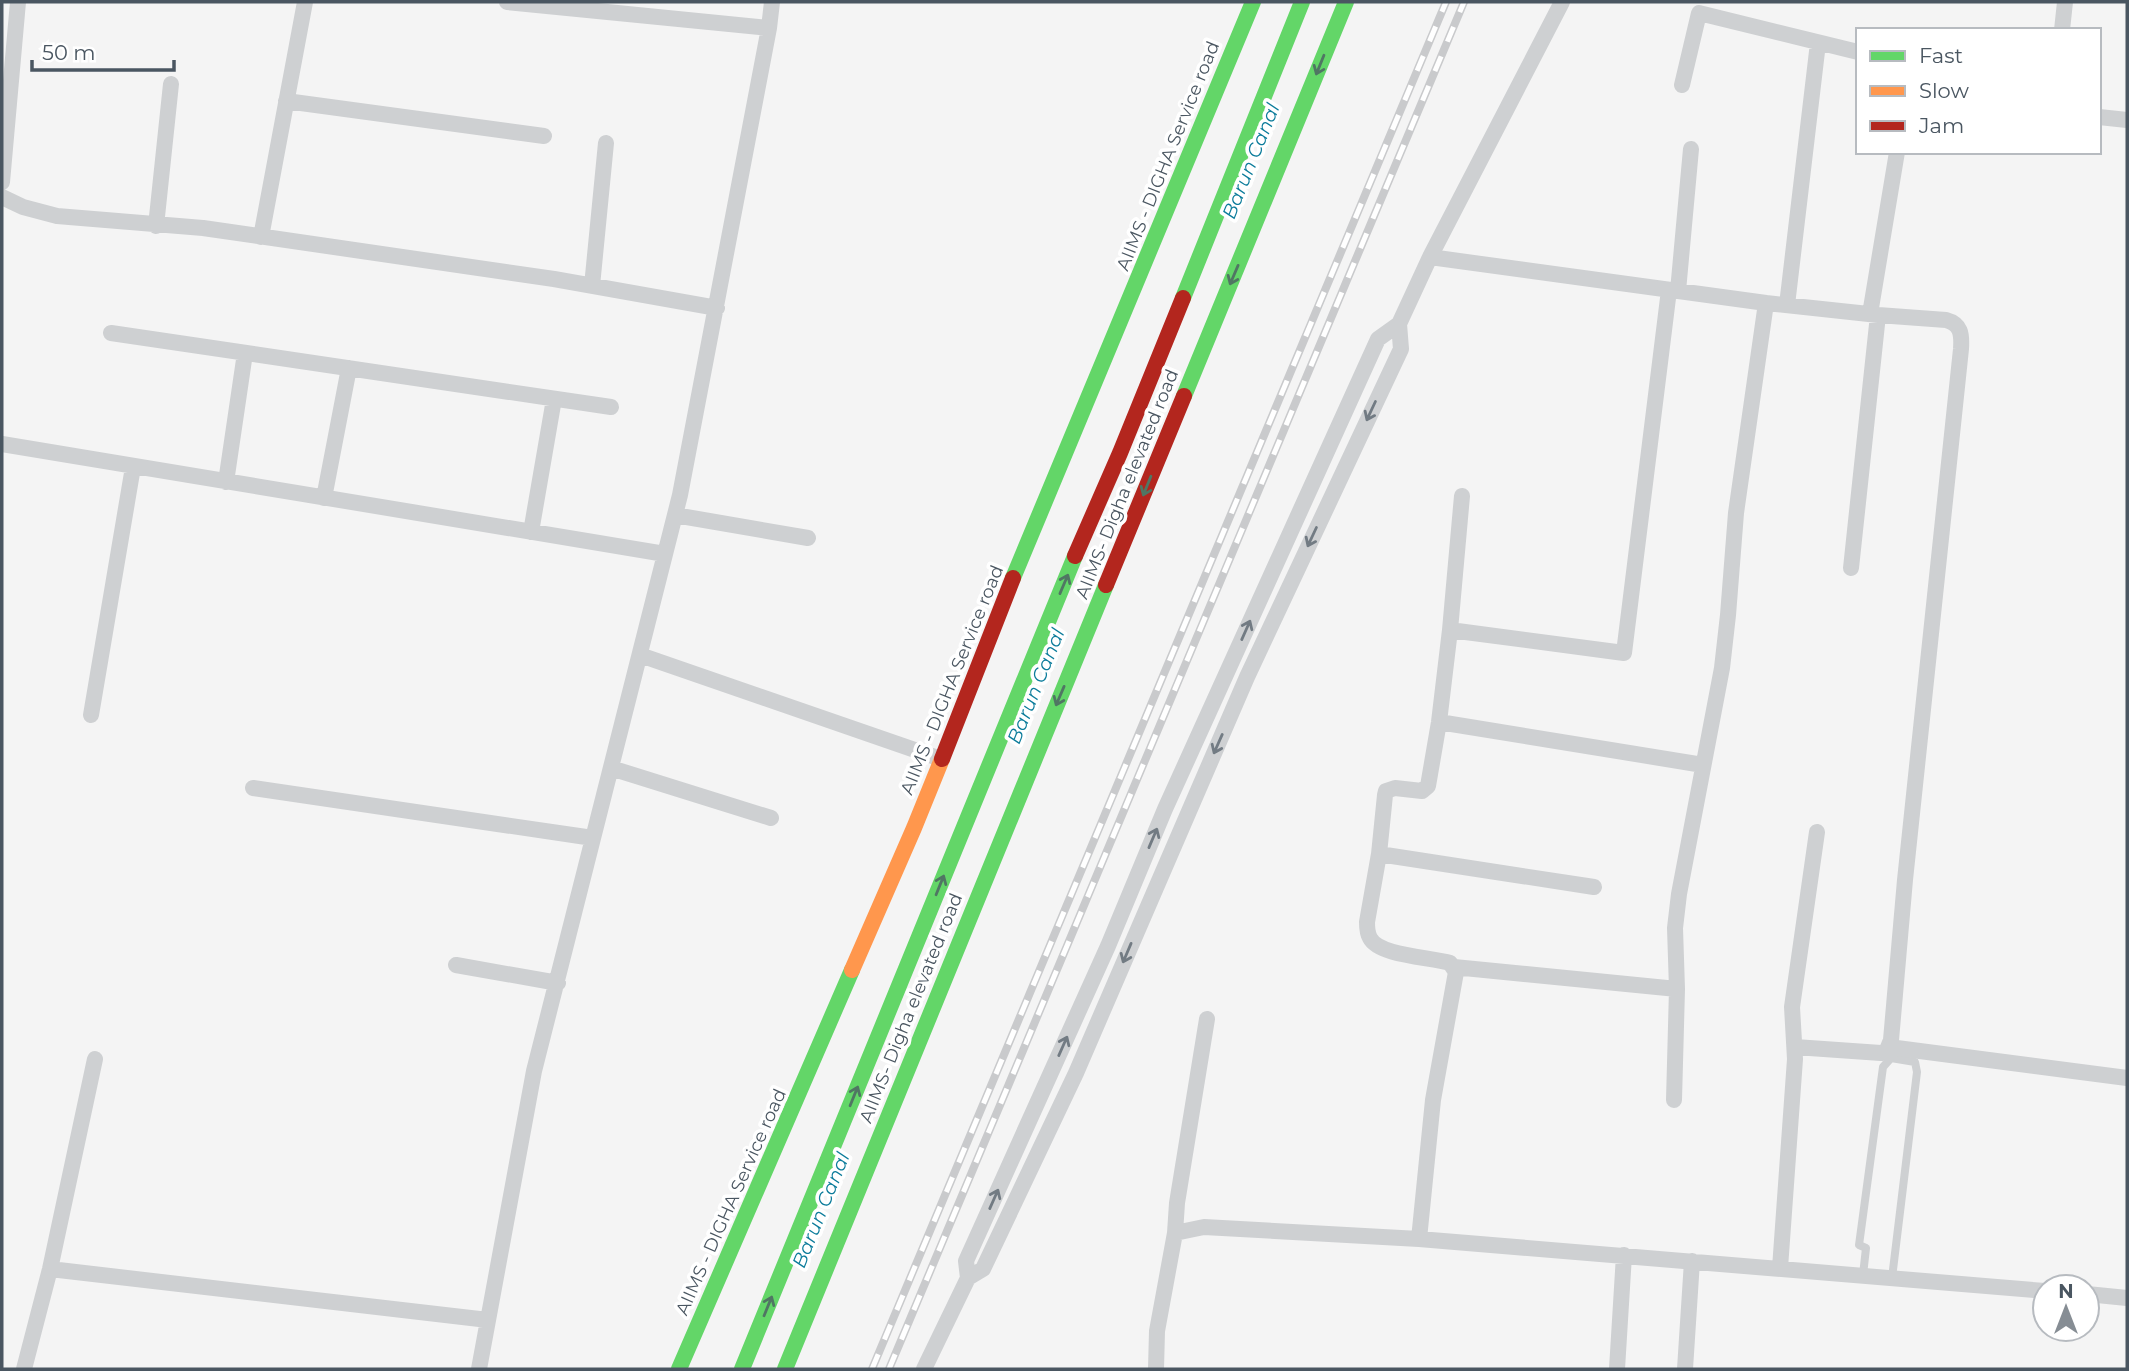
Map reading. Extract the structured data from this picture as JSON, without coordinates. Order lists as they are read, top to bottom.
{
  "streets": {
    "main road": ["AIIMS - DIGHA Service road", "AIIMS- Digha elevated road"]
  },
  "water": ["Barun Canal"],
  "legend": ["Fast", "Slow", "Jam"],
  "scale_bar": "50 m",
  "north": "top"
}
